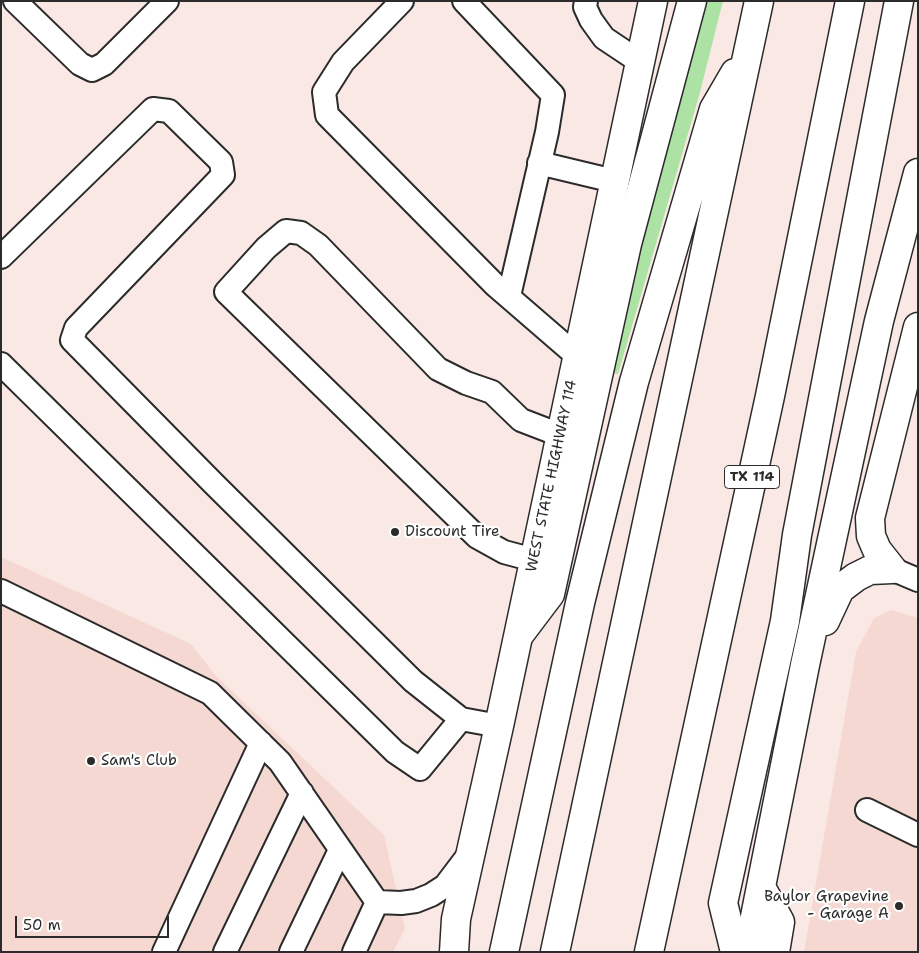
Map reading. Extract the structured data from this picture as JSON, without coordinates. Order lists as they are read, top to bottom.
{
  "streets": {
    "main road": ["WEST STATE HIGHWAY 114", "TX 114"]
  },
  "places": ["Discount Tire", "Sam's Club", "Baylor Grapevine - Garage A"],
  "scale_bar": "50 m"
}
